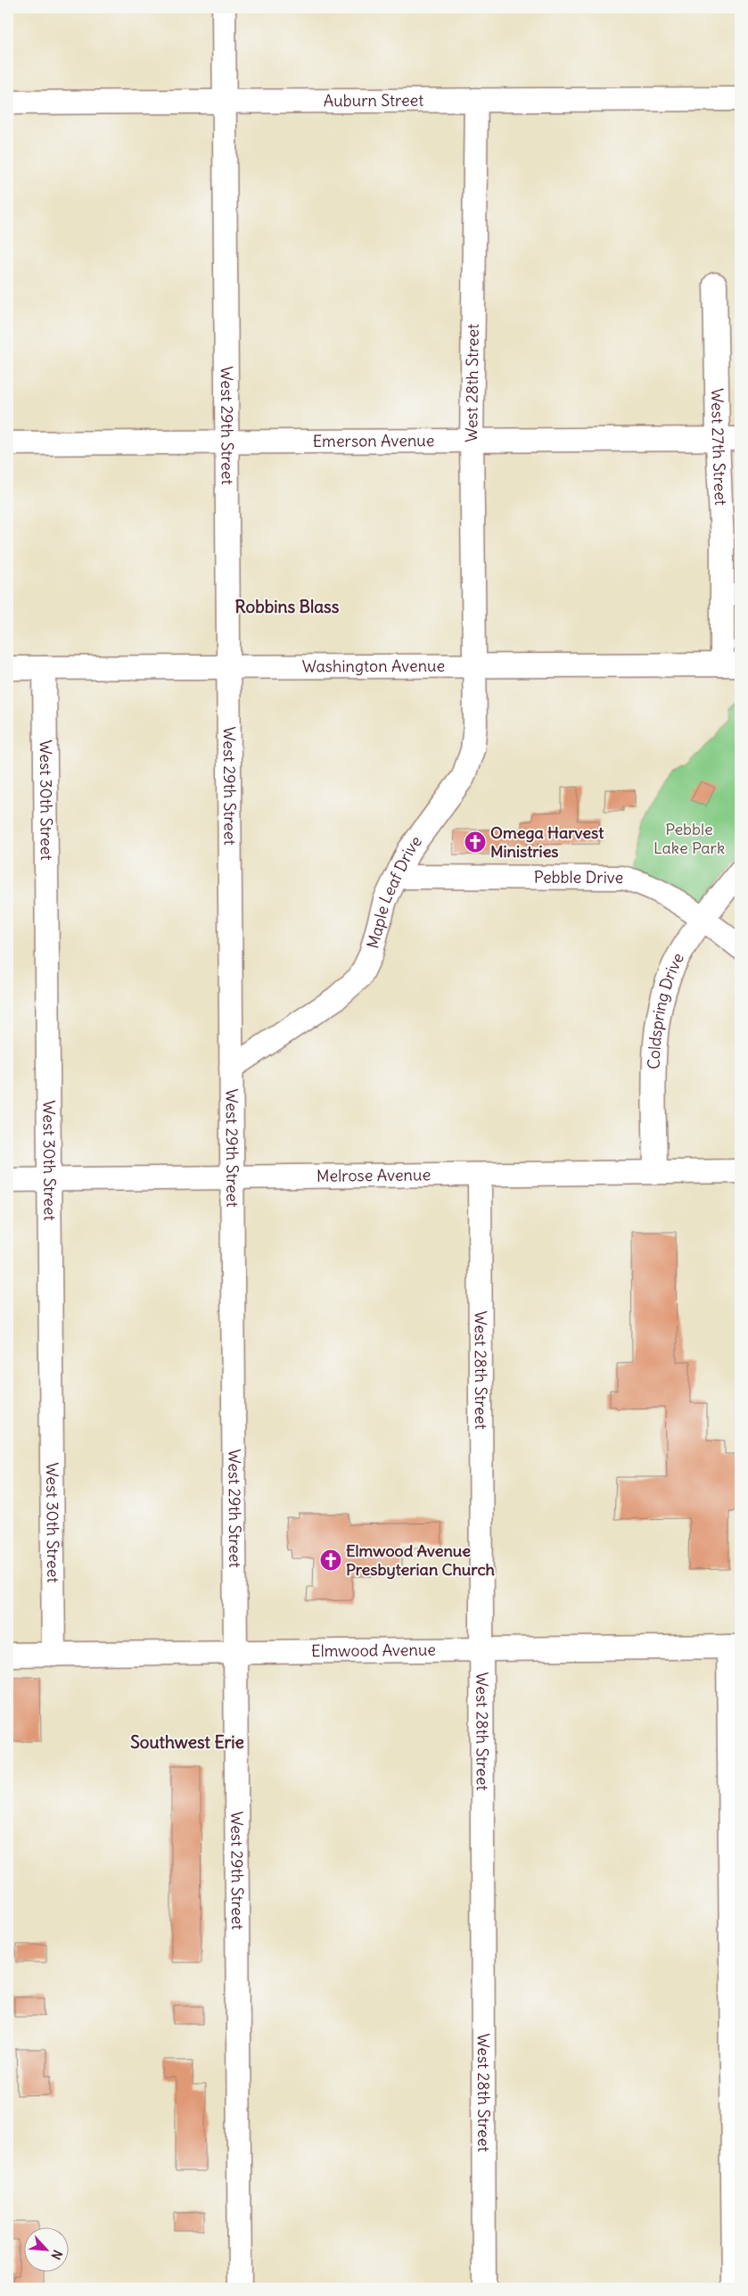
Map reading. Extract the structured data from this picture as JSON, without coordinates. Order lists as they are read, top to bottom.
{
  "streets": {
    "street": [
      "Auburn Street",
      "West 28th Street",
      "West 29th Street",
      "Emerson Avenue",
      "West 27th Street",
      "Washington Avenue",
      "West 30th Street",
      "Pebble Drive",
      "Maple Leaf Drive",
      "Coldspring Drive",
      "Melrose Avenue",
      "Elmwood Avenue"
    ]
  },
  "crossings": [
    ["Auburn Street", "West 28th Street"],
    ["Auburn Street", "West 29th Street"],
    ["West 28th Street", "Emerson Avenue"],
    ["West 28th Street", "Washington Avenue"],
    ["West 28th Street", "Maple Leaf Drive"],
    ["West 28th Street", "Melrose Avenue"],
    ["West 28th Street", "Elmwood Avenue"],
    ["West 29th Street", "Emerson Avenue"],
    ["West 29th Street", "Washington Avenue"],
    ["West 29th Street", "Maple Leaf Drive"],
    ["West 29th Street", "Melrose Avenue"],
    ["West 29th Street", "Elmwood Avenue"],
    ["Emerson Avenue", "West 27th Street"],
    ["West 27th Street", "Washington Avenue"],
    ["Washington Avenue", "West 30th Street"],
    ["Washington Avenue", "Maple Leaf Drive"],
    ["West 30th Street", "Melrose Avenue"],
    ["West 30th Street", "Elmwood Avenue"],
    ["Pebble Drive", "Maple Leaf Drive"],
    ["Pebble Drive", "Coldspring Drive"],
    ["Coldspring Drive", "Melrose Avenue"]
  ],
  "districts": ["Robbins Blass", "Southwest Erie"],
  "parks": ["Pebble Lake Park"],
  "places": {
    "church": ["Omega Harvest Ministries", "Elmwood Avenue Presbyterian Church"]
  },
  "north": "bottom right"
}
